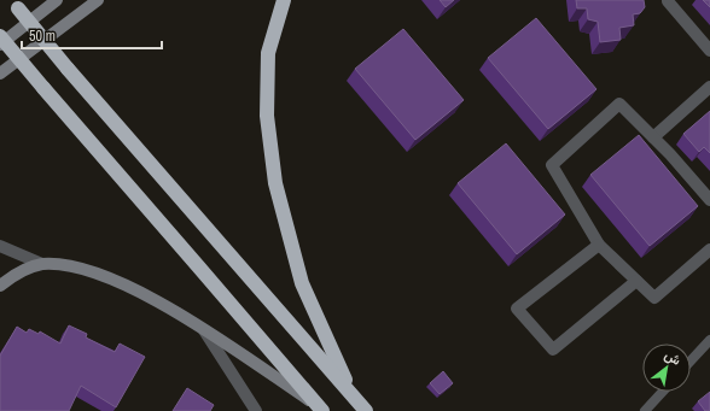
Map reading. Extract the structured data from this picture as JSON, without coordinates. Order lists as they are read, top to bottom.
{
  "scale_bar": "50 m",
  "north": "top right"
}
